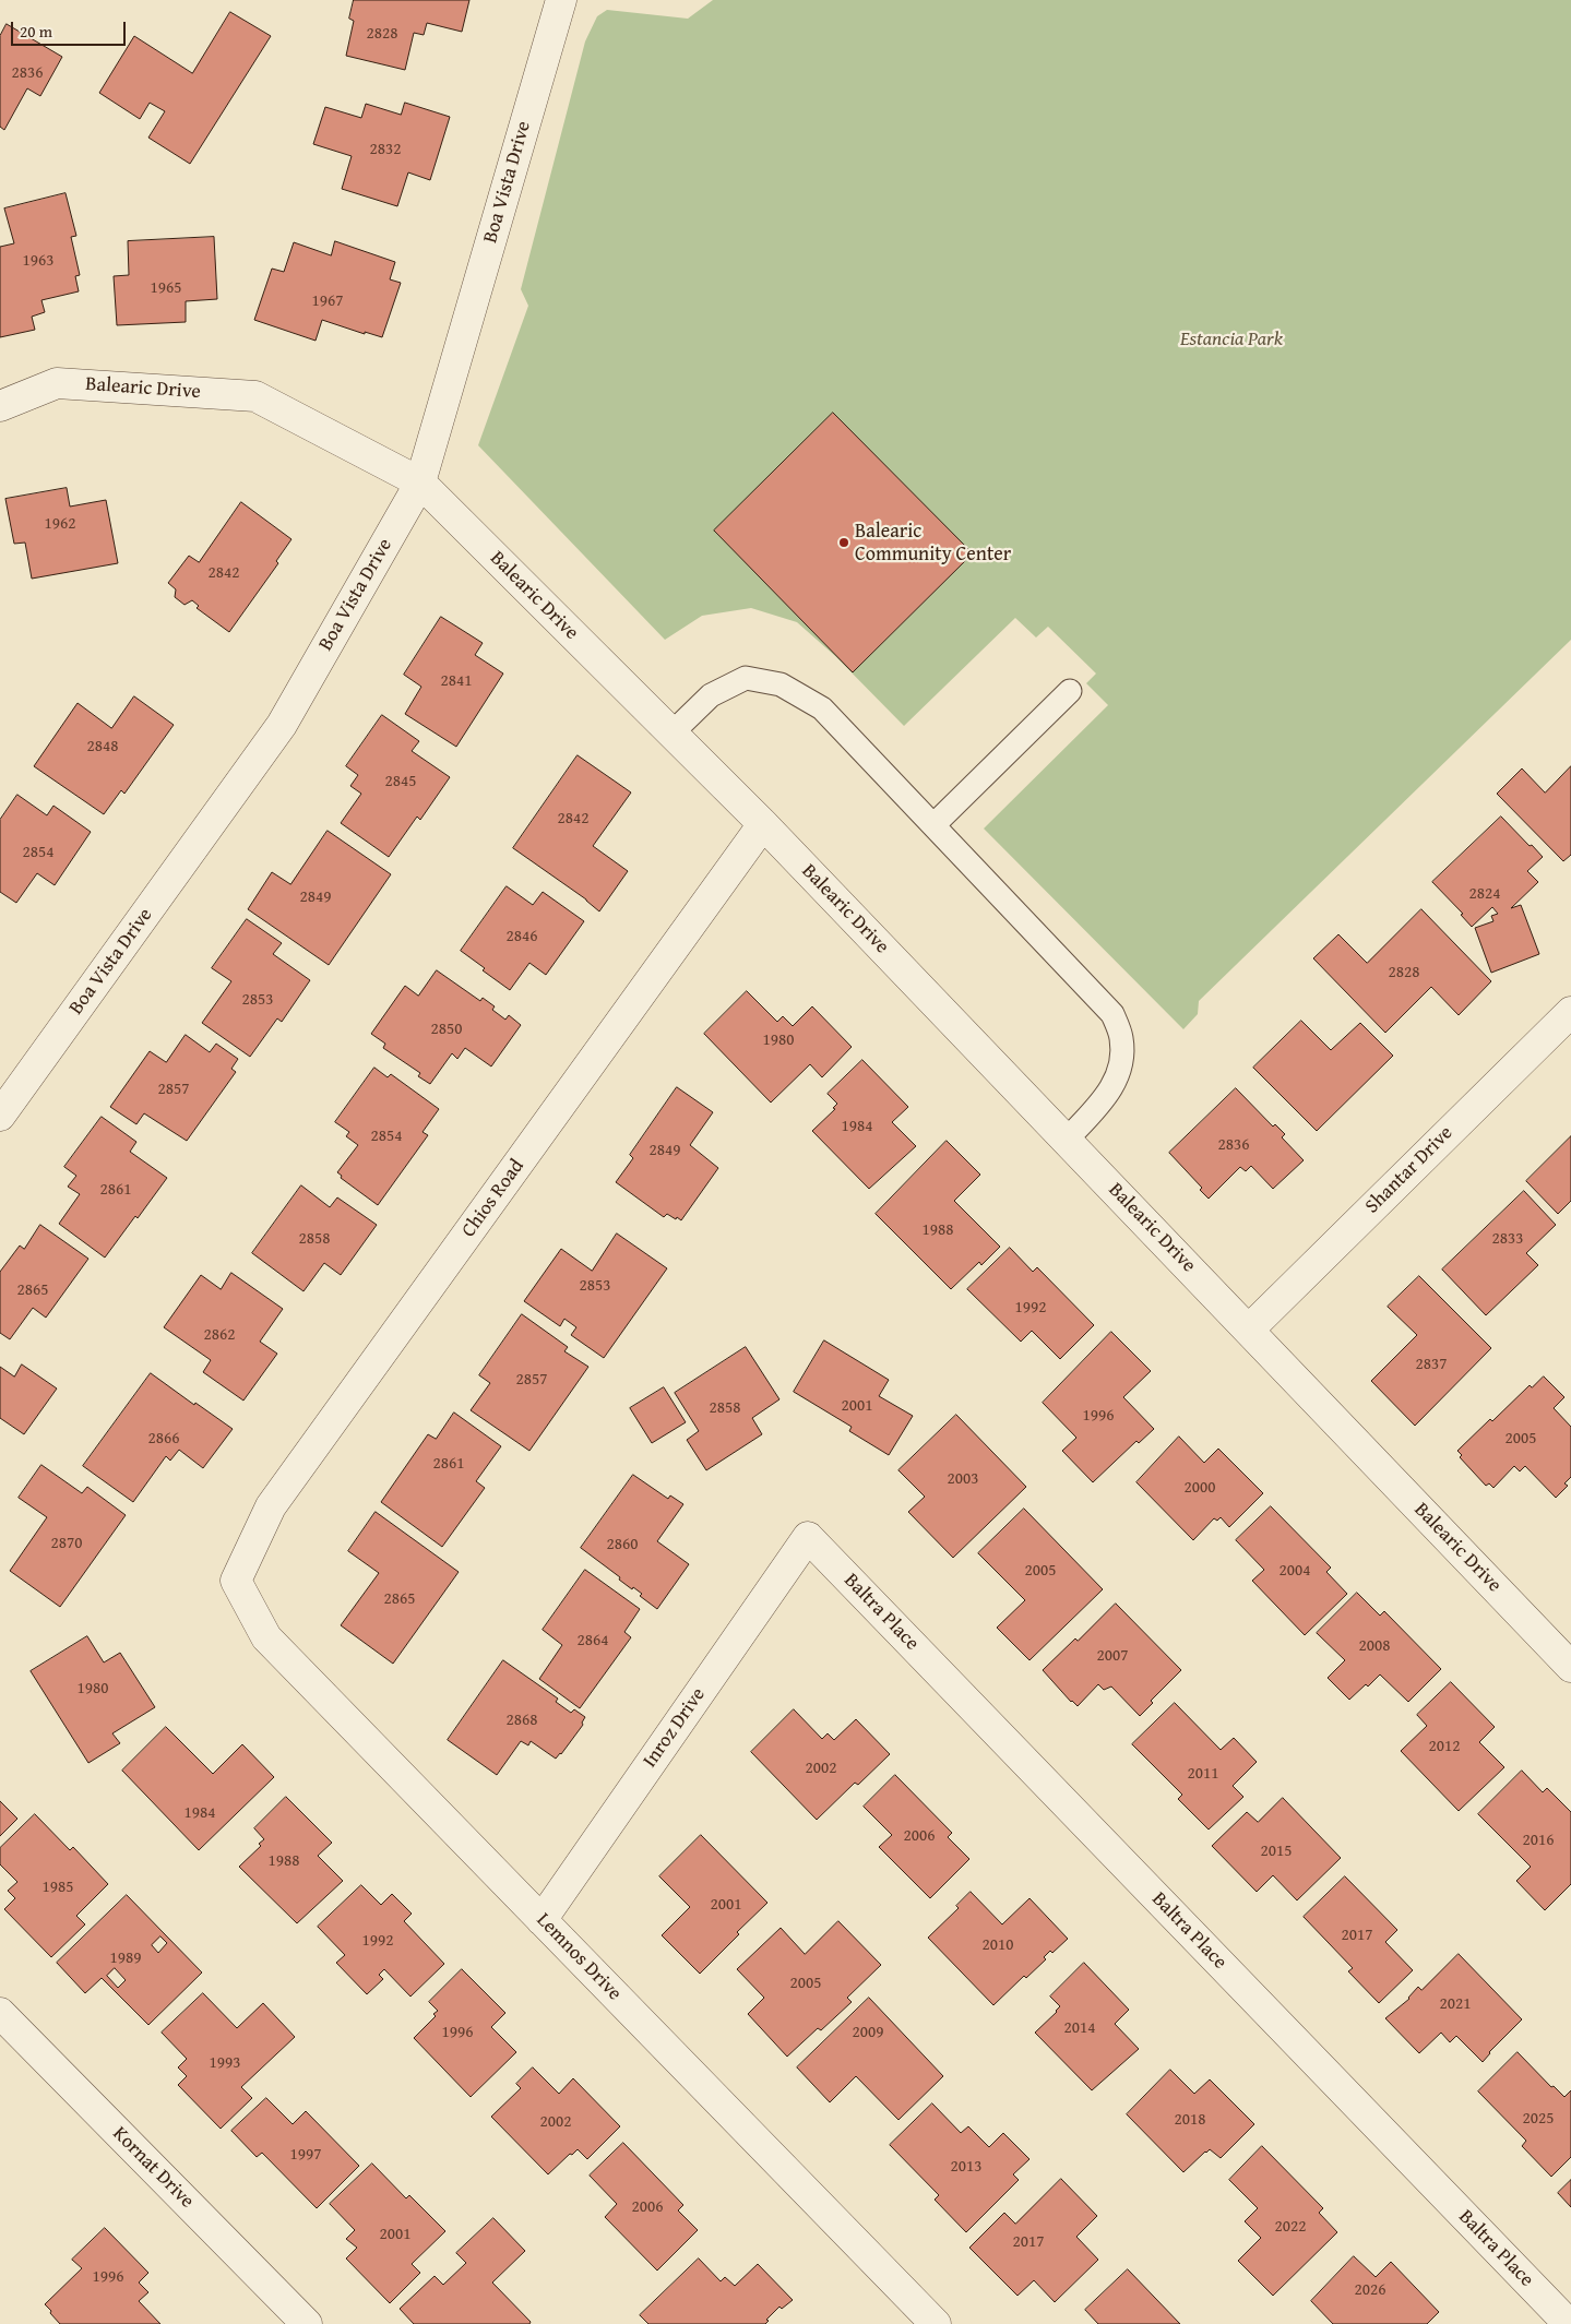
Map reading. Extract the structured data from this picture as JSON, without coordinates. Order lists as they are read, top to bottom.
{
  "streets": {
    "street": [
      "Boa Vista Drive",
      "Balearic Drive",
      "Shantar Drive",
      "Chios Road",
      "Baltra Place",
      "Inroz Drive",
      "Lemnos Drive",
      "Kornat Drive"
    ]
  },
  "crossings": [
    ["Boa Vista Drive", "Balearic Drive"],
    ["Balearic Drive", "Shantar Drive"],
    ["Balearic Drive", "Chios Road"],
    ["Chios Road", "Lemnos Drive"],
    ["Baltra Place", "Inroz Drive"],
    ["Inroz Drive", "Lemnos Drive"]
  ],
  "parks": ["Estancia Park"],
  "places": ["Balearic Community Center"],
  "house_numbers": [
    "2828",
    "2836",
    "2832",
    "1963",
    "1965",
    "1967",
    "1962",
    "2842",
    "2841",
    "2848",
    "2845",
    "2842",
    "2854",
    "2824",
    "2849",
    "2846",
    "2828",
    "2853",
    "2850",
    "1980",
    "2857",
    "1984",
    "2854",
    "2836",
    "2849",
    "2861",
    "1988",
    "2858",
    "2833",
    "2853",
    "2865",
    "1992",
    "2862",
    "2837",
    "2857",
    "2001",
    "2858",
    "1996",
    "2866",
    "2005",
    "2861",
    "2003",
    "2000",
    "2870",
    "2860",
    "2005",
    "2004",
    "2865",
    "2864",
    "2008",
    "2007",
    "1980",
    "2868",
    "2012",
    "2002",
    "2011",
    "1984",
    "2006",
    "2016",
    "2015",
    "1988",
    "1985",
    "2001",
    "2017",
    "1992",
    "2010",
    "1989",
    "2005",
    "2021",
    "2014",
    "1996",
    "2009",
    "1993",
    "2025",
    "2018",
    "2002",
    "1997",
    "2013",
    "2006",
    "2022",
    "2001",
    "2017",
    "1996",
    "2026"
  ],
  "scale_bar": "20 m"
}
